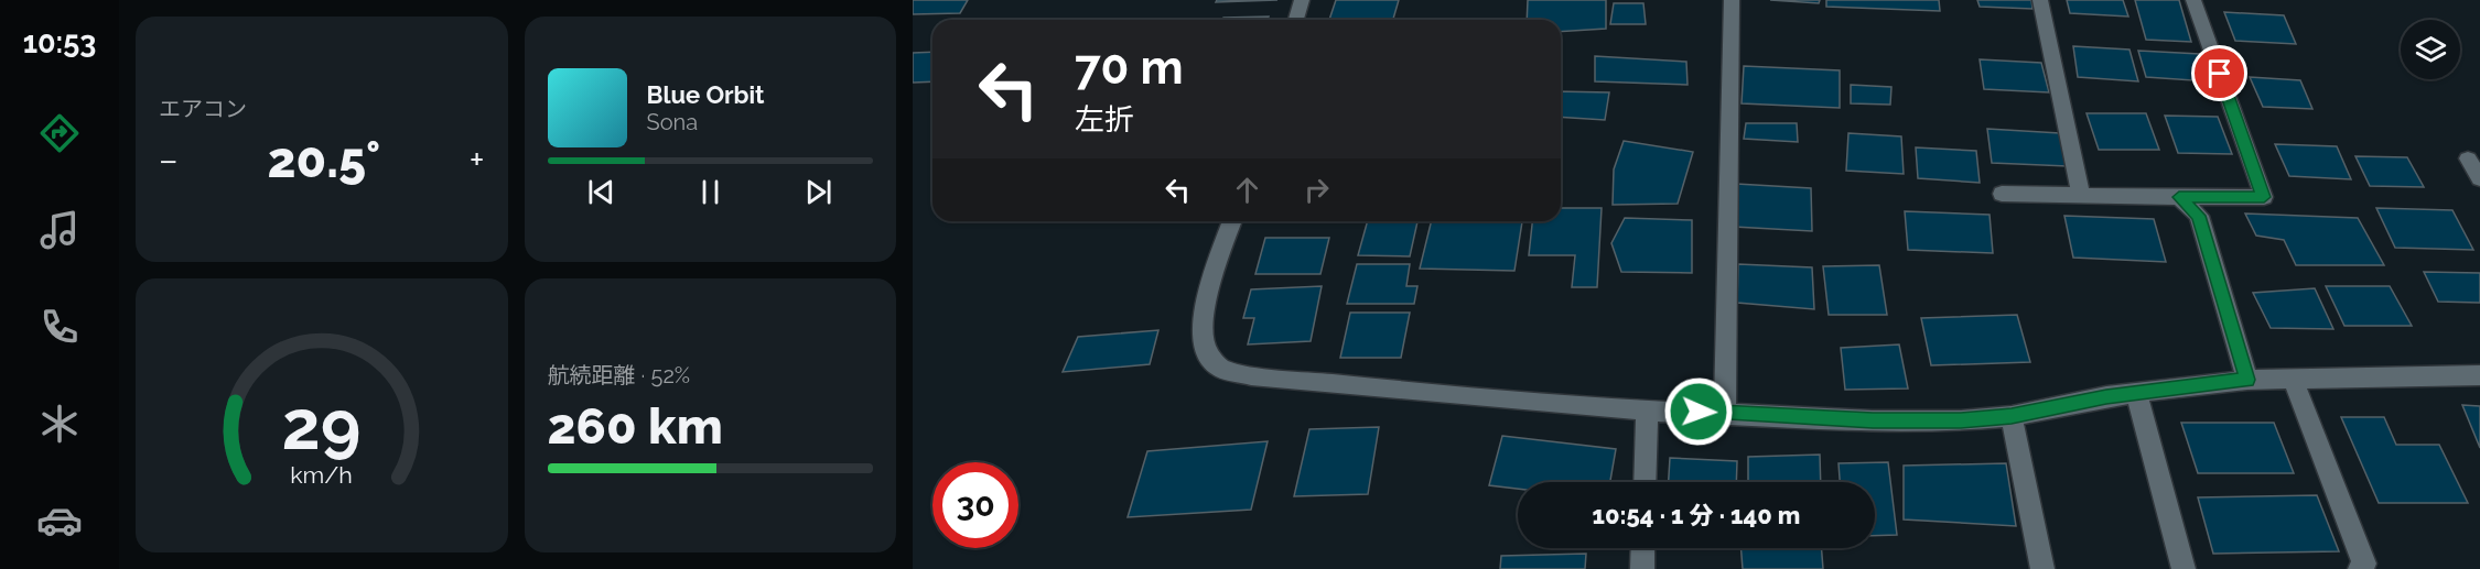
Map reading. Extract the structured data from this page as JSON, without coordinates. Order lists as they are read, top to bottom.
{
  "page": {
    "tabs": "10:53",
    "tile": [
      "エアコン",
      ["航続距離 · 52%", "260 km"]
    ],
    "turn": ["70 m", "左折"],
    "song": ["Blue Orbit", "Sona"],
    "heat": ["−", "20.5°", "+"],
    "limit": "30",
    "trip": "10:54 · 1 分 · 140 m",
    "gauge": ["29", "km/h"]
  }
}
